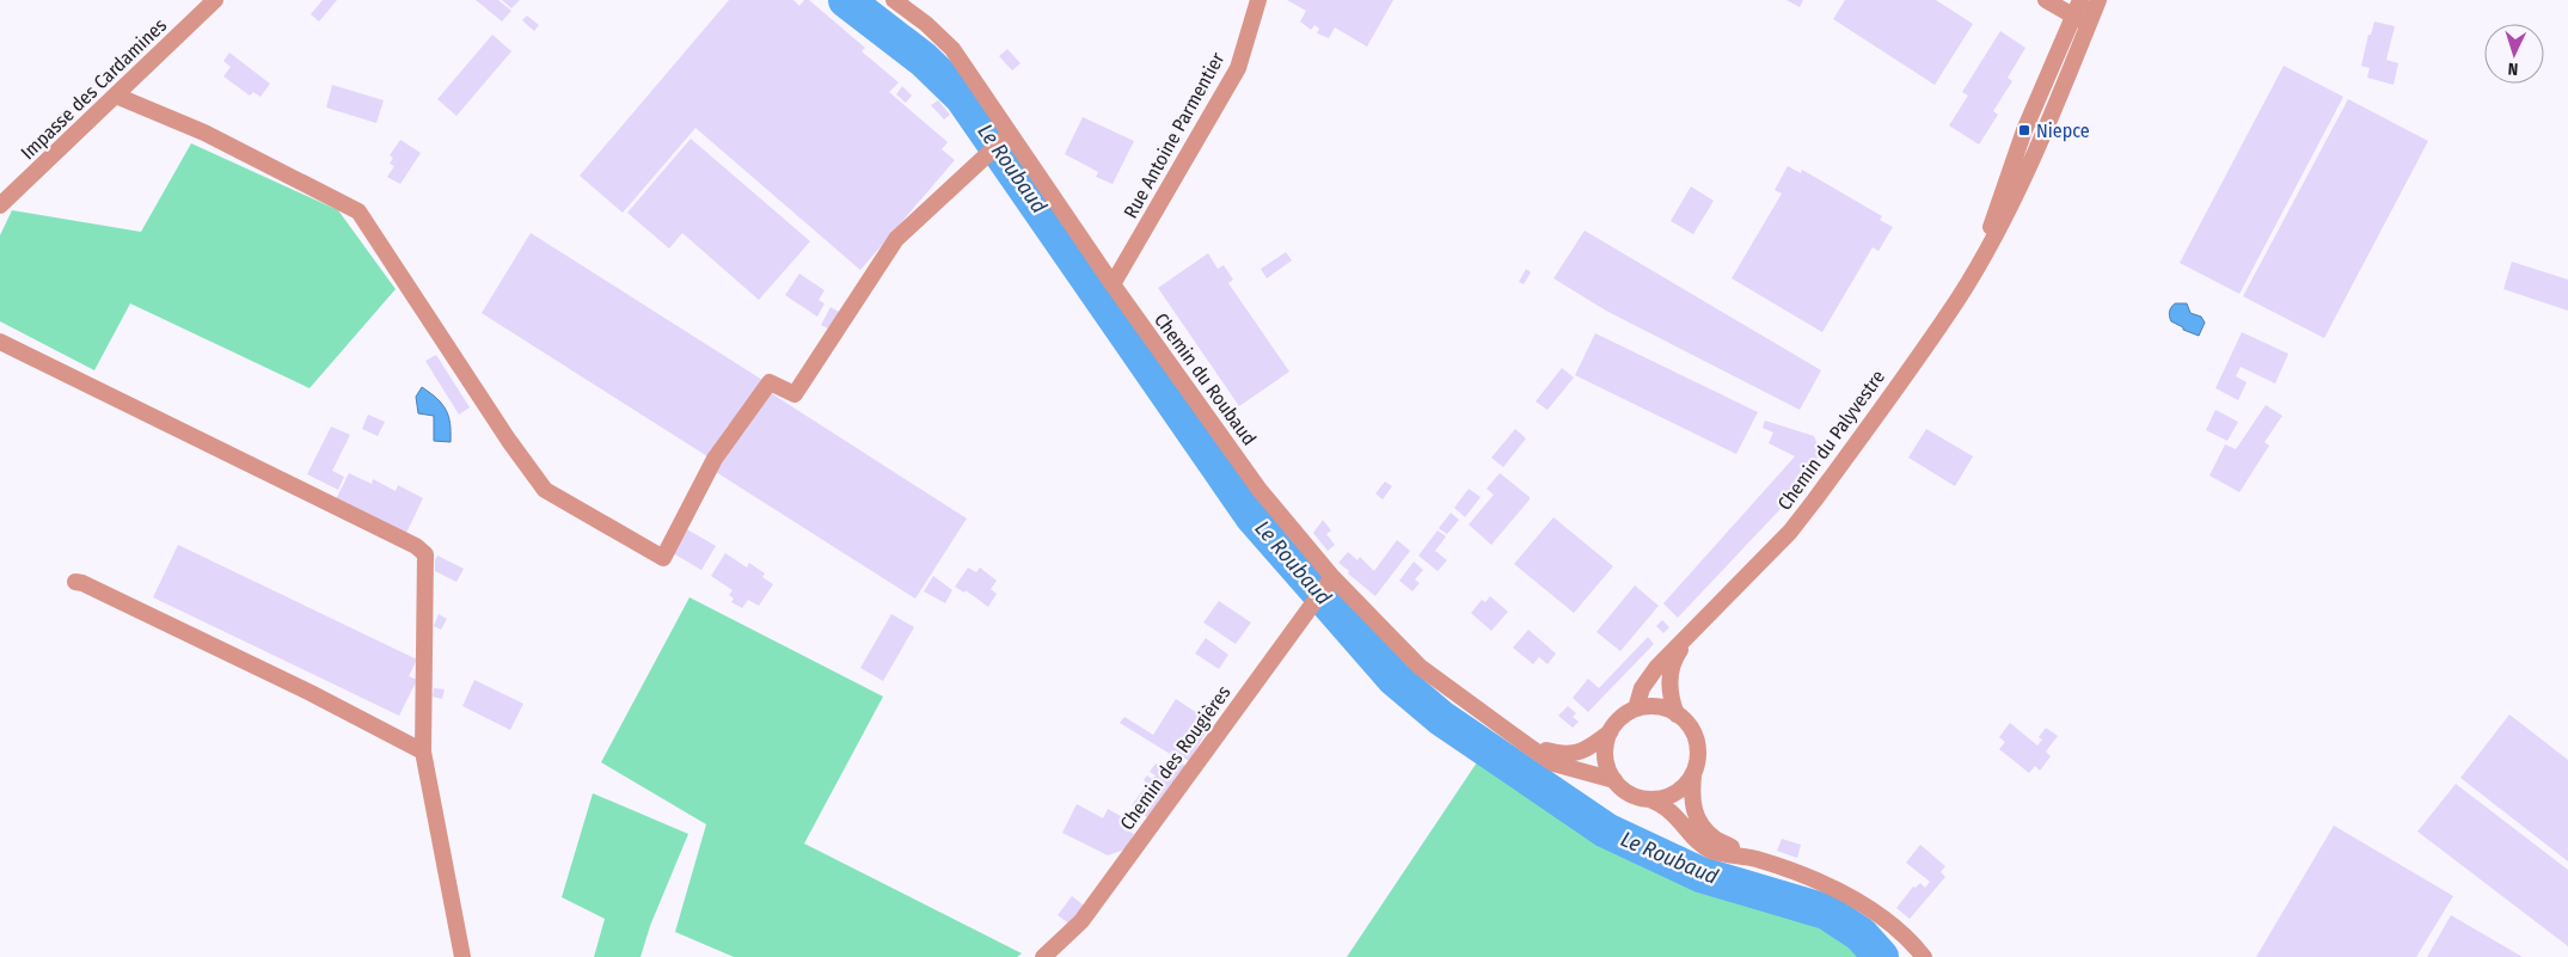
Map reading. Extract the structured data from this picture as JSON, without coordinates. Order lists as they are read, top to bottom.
{
  "streets": {
    "street": [
      "Impasse des Cardamines",
      "Rue Antoine Parmentier",
      "Chemin du Roubaud",
      "Chemin du Palyvestre",
      "Chemin des Rougières"
    ]
  },
  "crossings": [
    ["Rue Antoine Parmentier", "Chemin du Roubaud"],
    ["Chemin du Roubaud", "Chemin du Palyvestre"],
    ["Chemin du Roubaud", "Chemin des Rougières"]
  ],
  "water": ["Le Roubaud"],
  "places": {
    "transit": ["Niepce"]
  },
  "north": "bottom"
}
